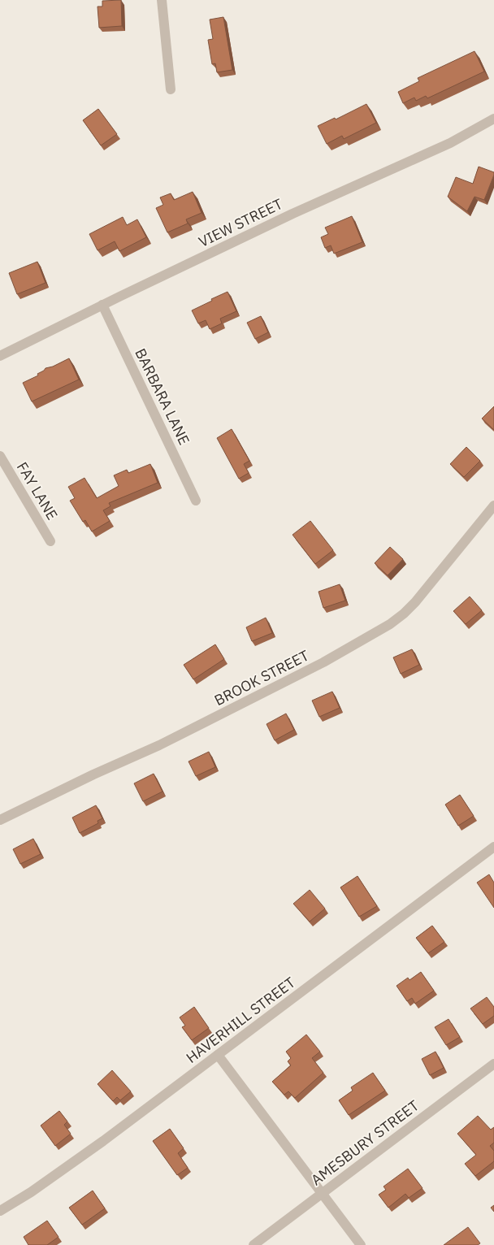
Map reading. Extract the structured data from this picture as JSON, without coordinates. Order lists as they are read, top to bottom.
{
  "streets": {
    "street": [
      "VIEW STREET",
      "BARBARA LANE",
      "FAY LANE",
      "BROOK STREET",
      "HAVERHILL STREET",
      "AMESBURY STREET"
    ]
  },
  "crossings": [
    ["VIEW STREET", "BARBARA LANE"]
  ]
}
